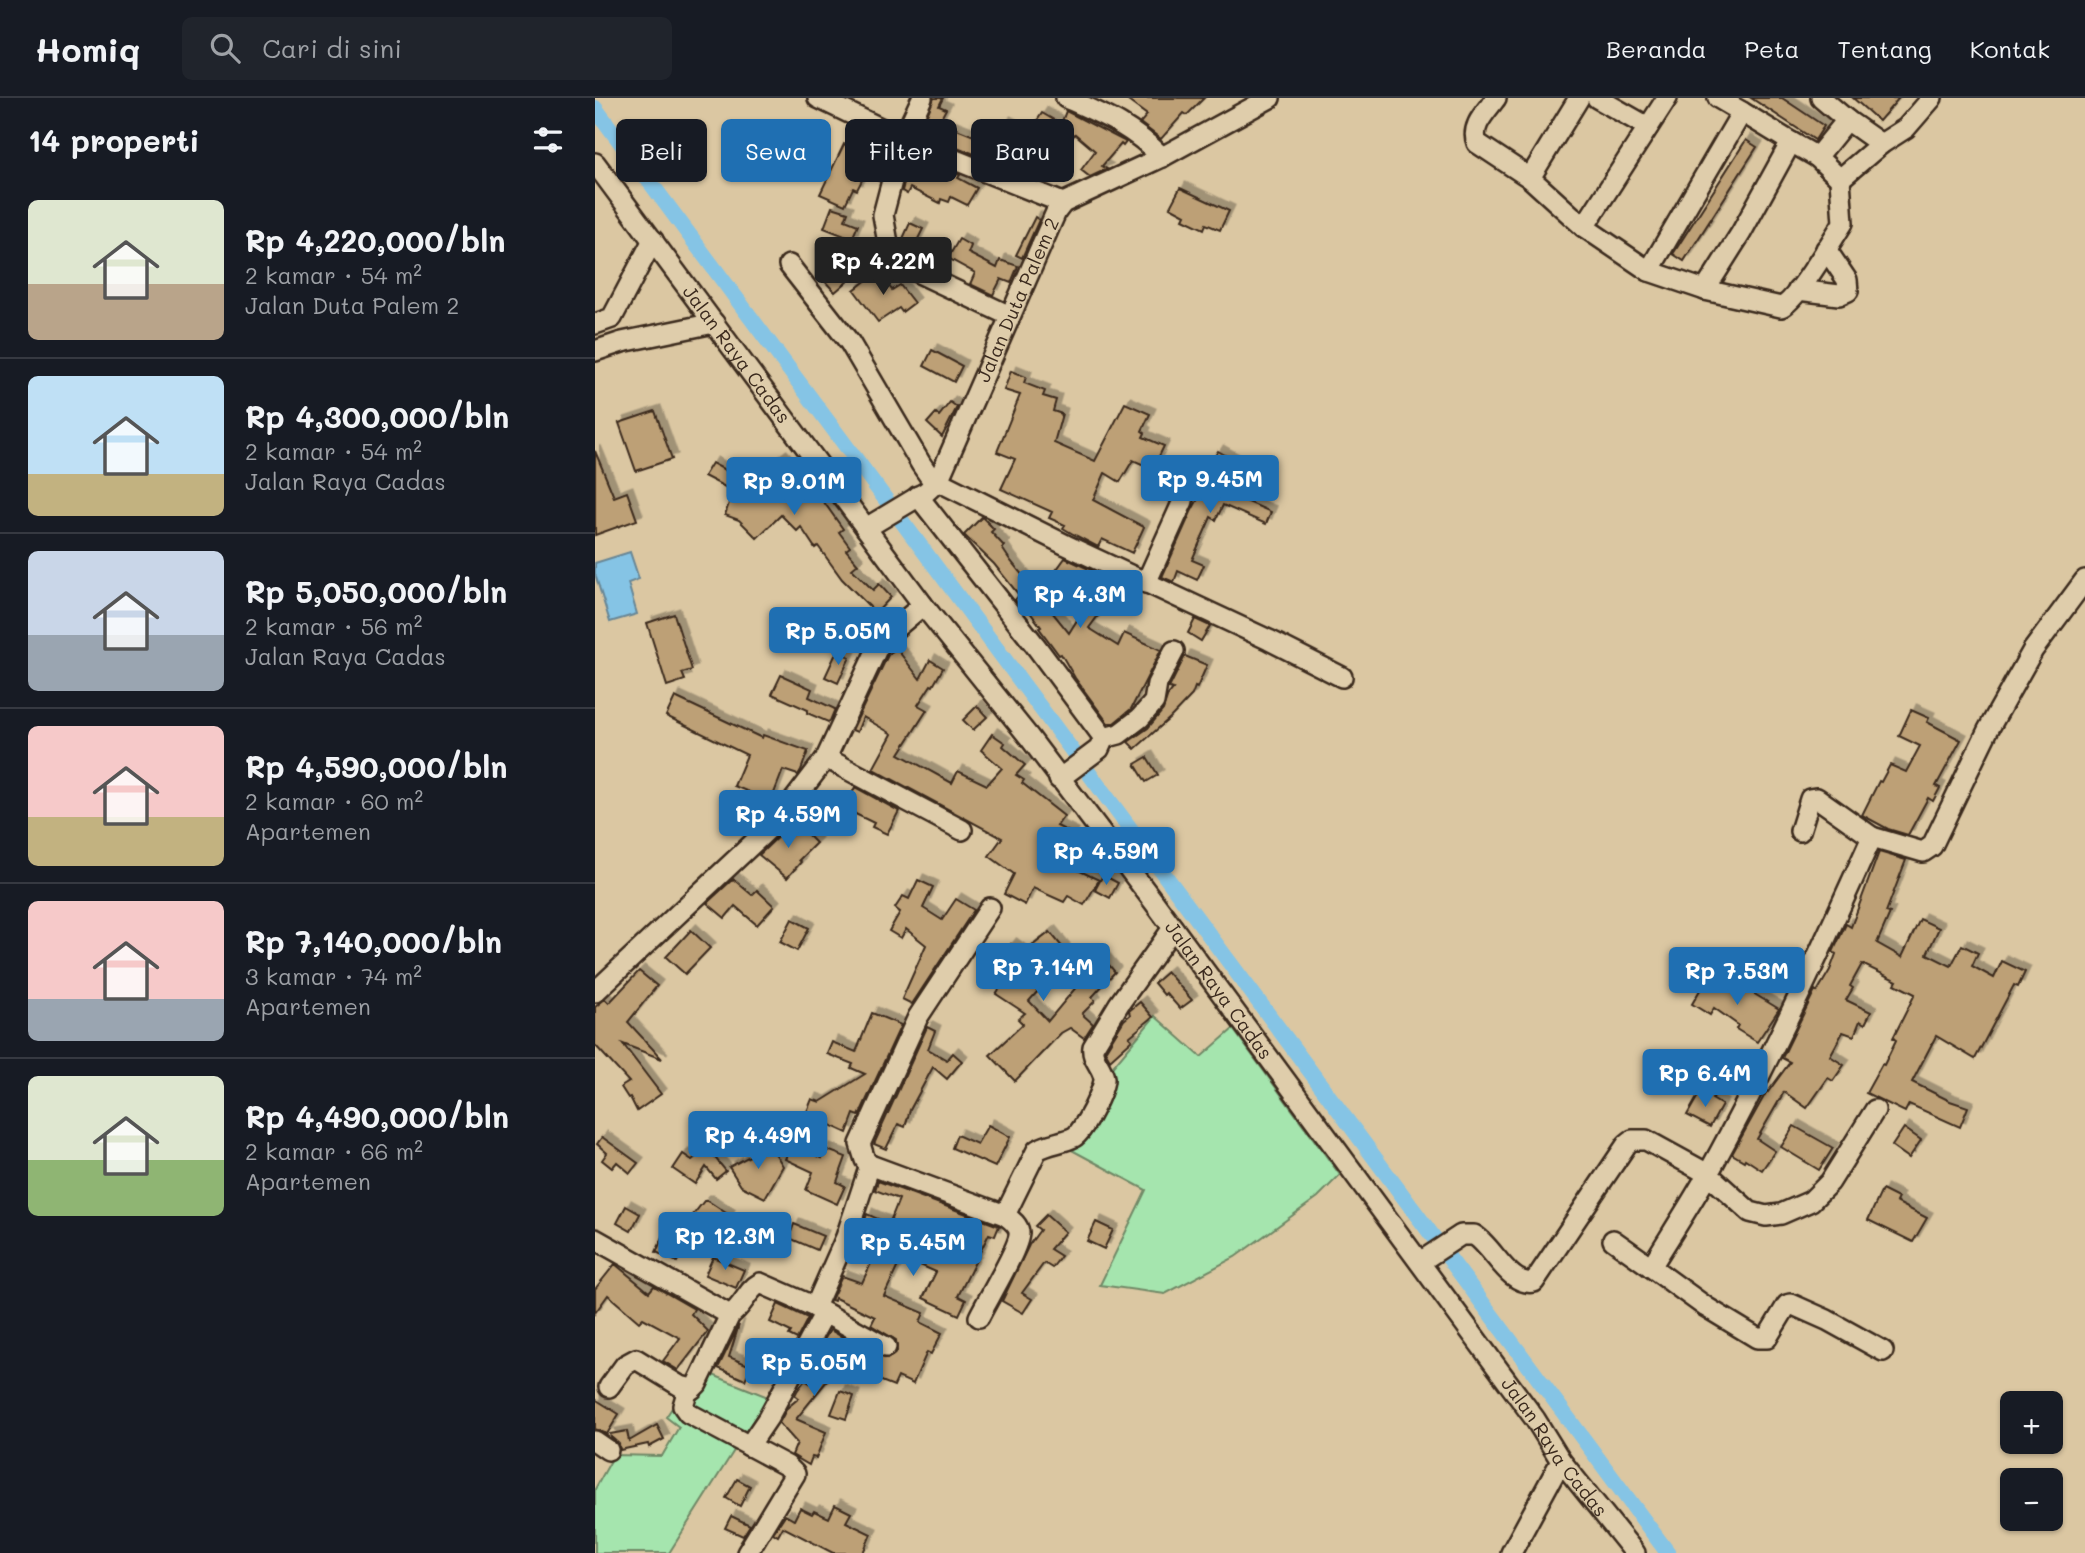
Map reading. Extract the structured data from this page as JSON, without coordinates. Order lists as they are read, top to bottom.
{
  "streets": {
    "street": ["Jalan Duta Palem 2", "Jalan Raya Cadas"]
  },
  "page": {
    "header": "Homiq",
    "search": "Cari di sini",
    "nav": [
      "Beranda",
      "Peta",
      "Tentang",
      "Kontak"
    ],
    "heading": "14 properti",
    "chip": [
      "Beli",
      "Sewa",
      "Filter",
      "Baru"
    ],
    "list": [
      {
        "name": "Rp 4,220,000/bln",
        "note": "2 kamar · 54 m² · Jalan Duta Palem 2"
      },
      {
        "name": "Rp 4,300,000/bln",
        "note": "2 kamar · 54 m² · Jalan Raya Cadas"
      },
      {
        "name": "Rp 5,050,000/bln",
        "note": "2 kamar · 56 m² · Jalan Raya Cadas"
      },
      {
        "name": "Rp 4,590,000/bln",
        "note": "2 kamar · 60 m² · Apartemen"
      },
      {
        "name": "Rp 7,140,000/bln",
        "note": "3 kamar · 74 m² · Apartemen"
      },
      {
        "name": "Rp 4,490,000/bln",
        "note": "2 kamar · 66 m² · Apartemen"
      }
    ],
    "price": [
      "Rp 4.22M",
      "Rp 9.45M",
      "Rp 9.01M",
      "Rp 4.3M",
      "Rp 5.05M",
      "Rp 4.59M",
      "Rp 4.59M",
      "Rp 7.14M",
      "Rp 7.53M",
      "Rp 6.4M",
      "Rp 4.49M",
      "Rp 12.3M",
      "Rp 5.45M",
      "Rp 5.05M"
    ],
    "map_buttons": ["+", "−"]
  }
}
